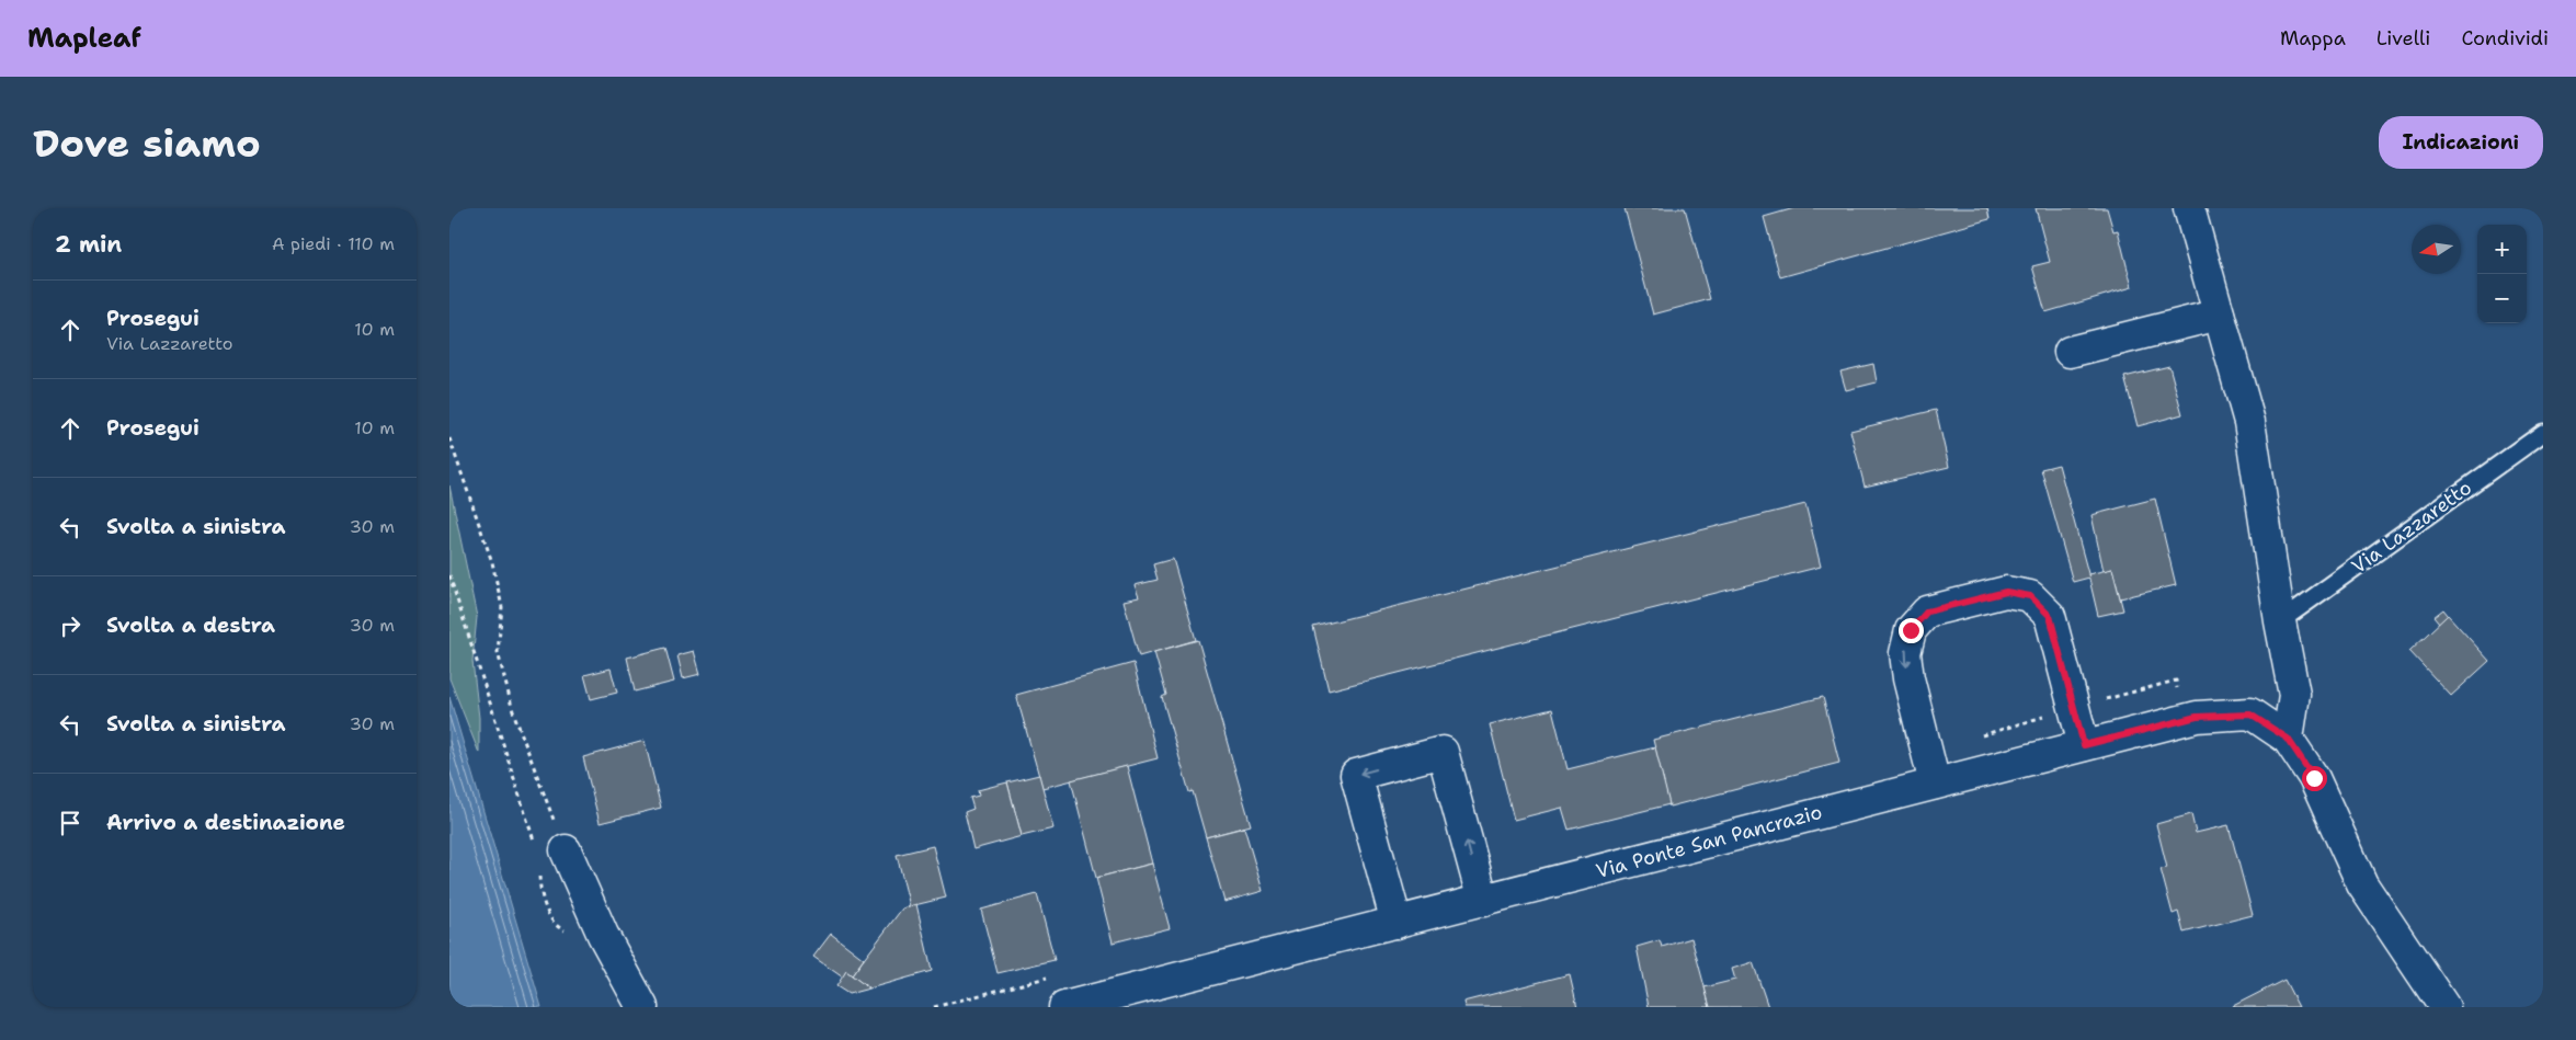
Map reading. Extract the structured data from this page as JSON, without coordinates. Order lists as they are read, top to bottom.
{
  "streets": {
    "street": ["Via Ponte San Pancrazio"],
    "lane": ["Via Lazzaretto"]
  },
  "north": "left",
  "page": {
    "header": "Mapleaf",
    "nav": ["Mappa", "Livelli", "Condividi"],
    "buttons": "Indicazioni",
    "title": "Dove siamo",
    "heading": ["2 min", "A piedi · 110 m"],
    "map_buttons": ["+", "−"],
    "list": [
      ["Prosegui", "Via Lazzaretto", "10 m"],
      ["Prosegui", "10 m"],
      ["Svolta a sinistra", "30 m"],
      ["Svolta a destra", "30 m"],
      ["Svolta a sinistra", "30 m"],
      "Arrivo a destinazione"
    ]
  }
}
